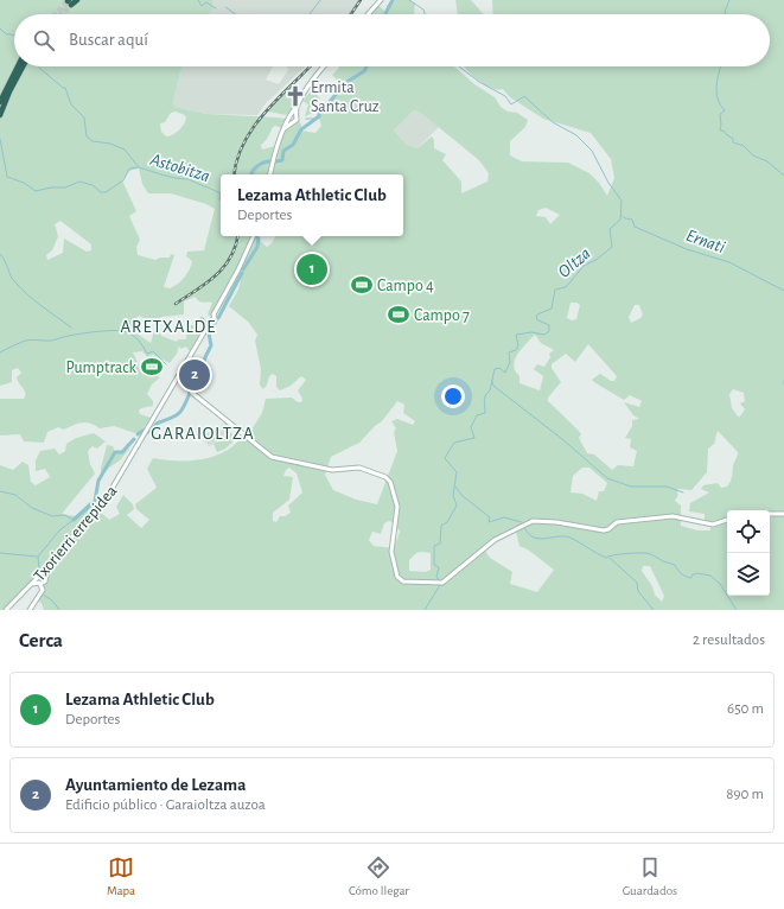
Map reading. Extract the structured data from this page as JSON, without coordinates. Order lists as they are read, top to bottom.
{
  "streets": {
    "street": ["Txorierri errepidea"]
  },
  "districts": ["ARETXALDE", "GARAIOLTZA"],
  "water": ["Astobitza", "Ernati", "Oltza"],
  "places": {
    "church": ["Ermita Santa Cruz"],
    "sports": ["Campo 4", "Campo 7", "Pumptrack"]
  },
  "page": {
    "search": "Buscar aquí",
    "popup": ["Lezama Athletic Club", "Deportes"],
    "pins": ["1", "2"],
    "heading": ["Cerca", "2 resultados"],
    "list": [
      {
        "mark": "1",
        "name": "Lezama Athletic Club",
        "note": "Deportes",
        "value": "650 m"
      },
      {
        "mark": "2",
        "name": "Ayuntamiento de Lezama",
        "note": "Edificio público · Garaioltza auzoa",
        "value": "890 m"
      }
    ],
    "nav": ["Mapa", "Cómo llegar", "Guardados"]
  }
}
